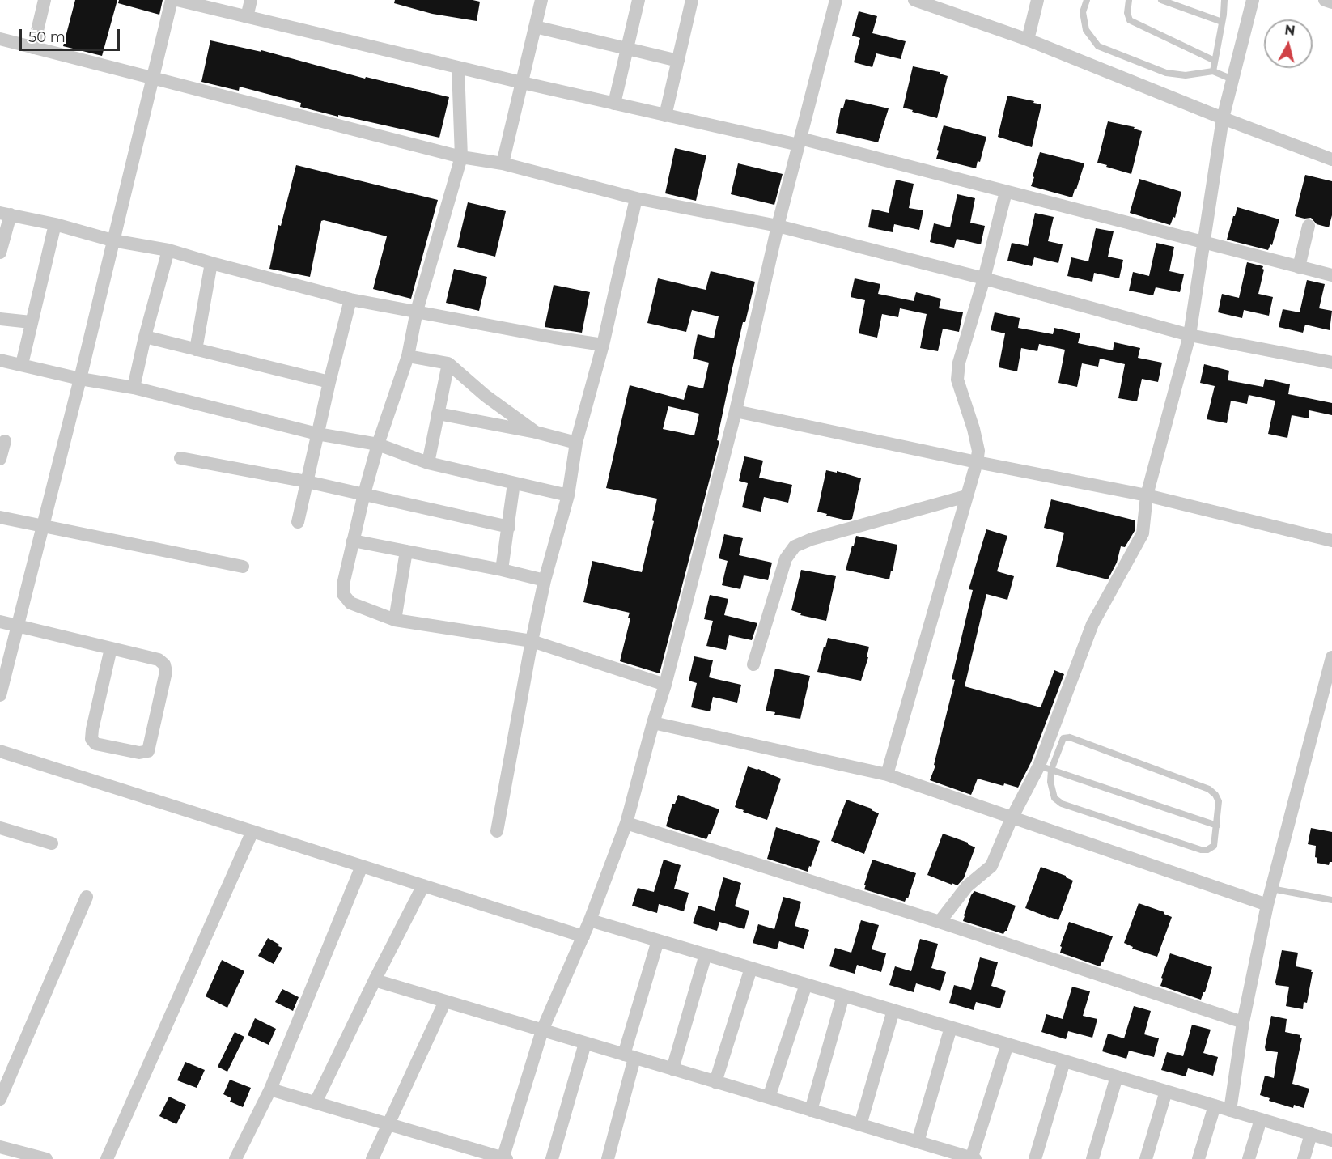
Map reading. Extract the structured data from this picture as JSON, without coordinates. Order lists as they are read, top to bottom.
{
  "scale_bar": "50 m",
  "north": "top"
}
